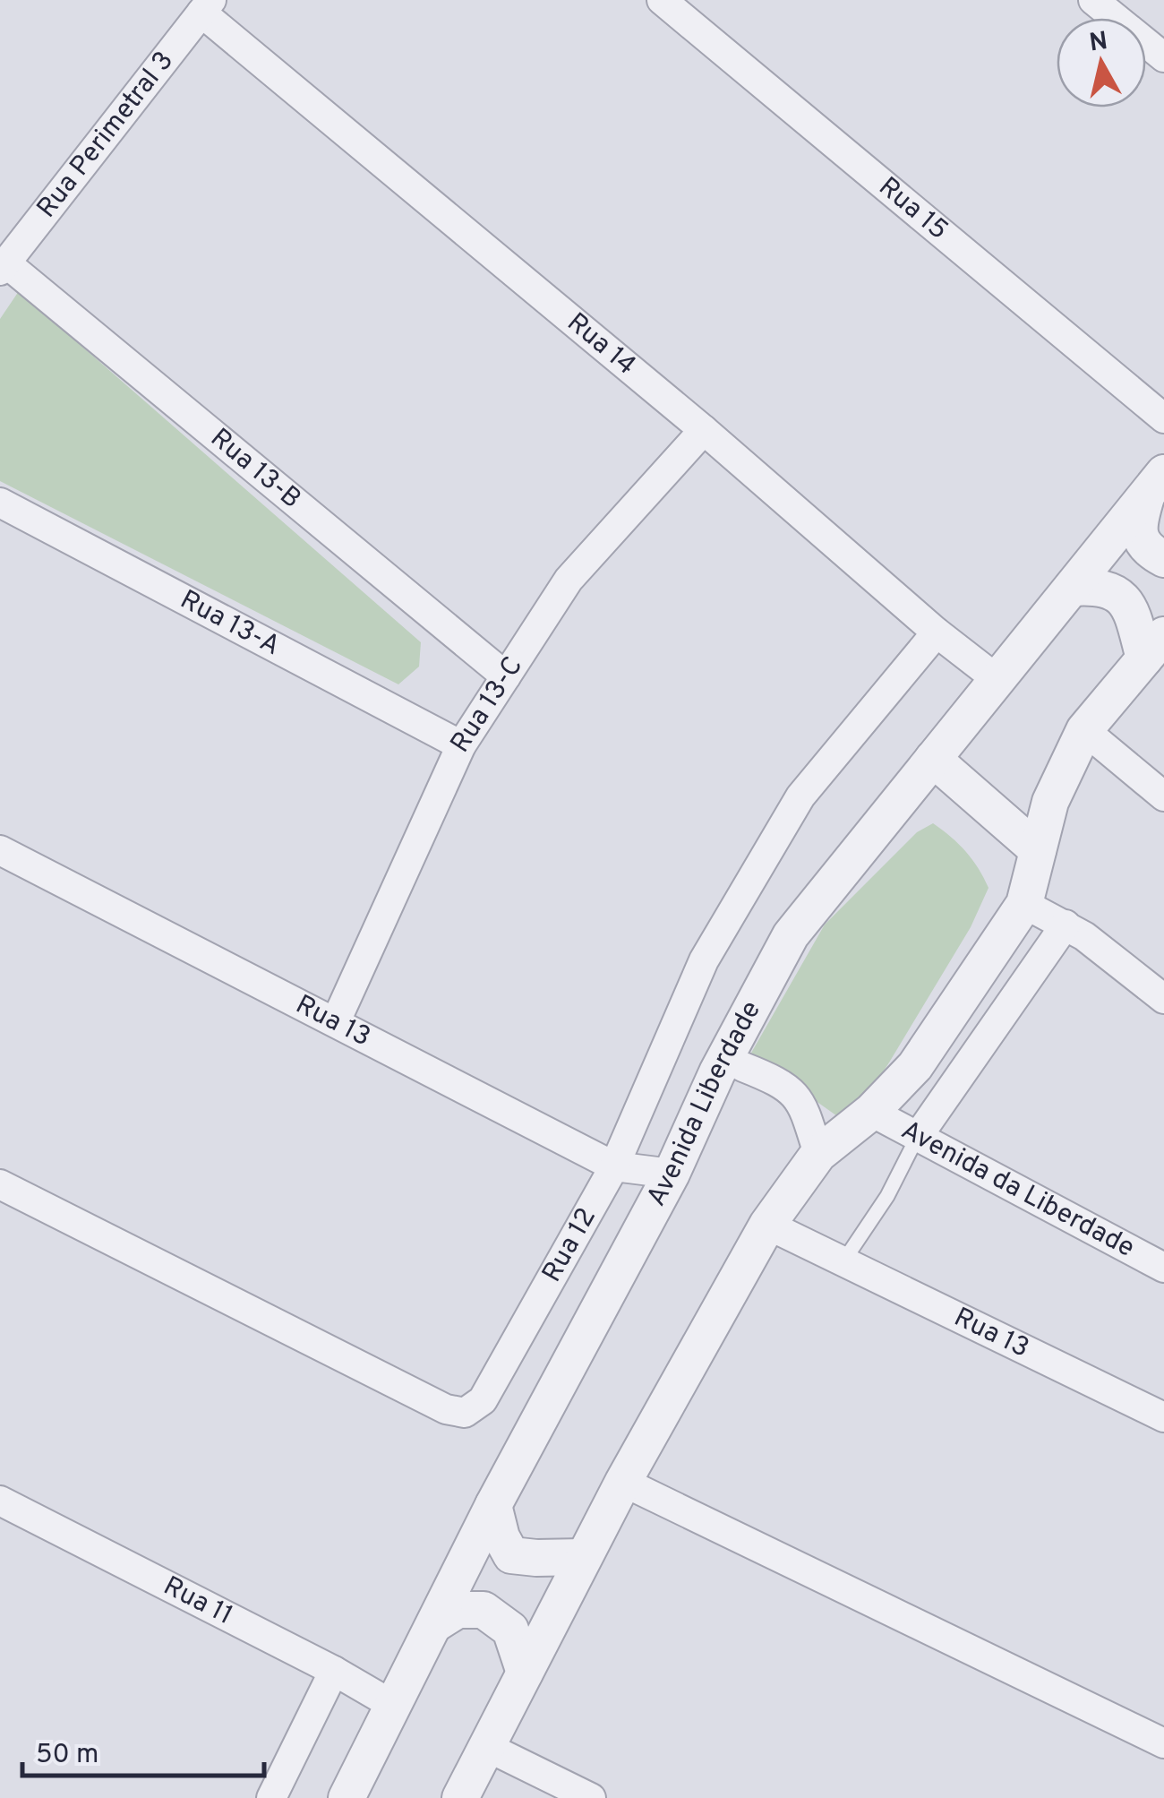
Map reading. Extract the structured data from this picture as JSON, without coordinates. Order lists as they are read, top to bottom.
{
  "streets": {
    "street": [
      "Rua Perimetral 3",
      "Rua 15",
      "Rua 14",
      "Rua 13-B",
      "Rua 13-A",
      "Rua 13-C",
      "Rua 13",
      "Avenida Liberdade",
      "Avenida da Liberdade",
      "Rua 12",
      "Rua 11"
    ]
  },
  "crossings": [
    ["Rua Perimetral 3", "Rua 14"],
    ["Rua Perimetral 3", "Rua 13-B"],
    ["Rua 14", "Rua 13-C"],
    ["Rua 14", "Avenida Liberdade"],
    ["Rua 14", "Rua 12"],
    ["Rua 13-B", "Rua 13-C"],
    ["Rua 13-A", "Rua 13-C"],
    ["Rua 13-C", "Rua 13"],
    ["Rua 13", "Avenida Liberdade"],
    ["Rua 13", "Rua 12"],
    ["Avenida Liberdade", "Rua 11"]
  ],
  "scale_bar": "50 m",
  "north": "top"
}
